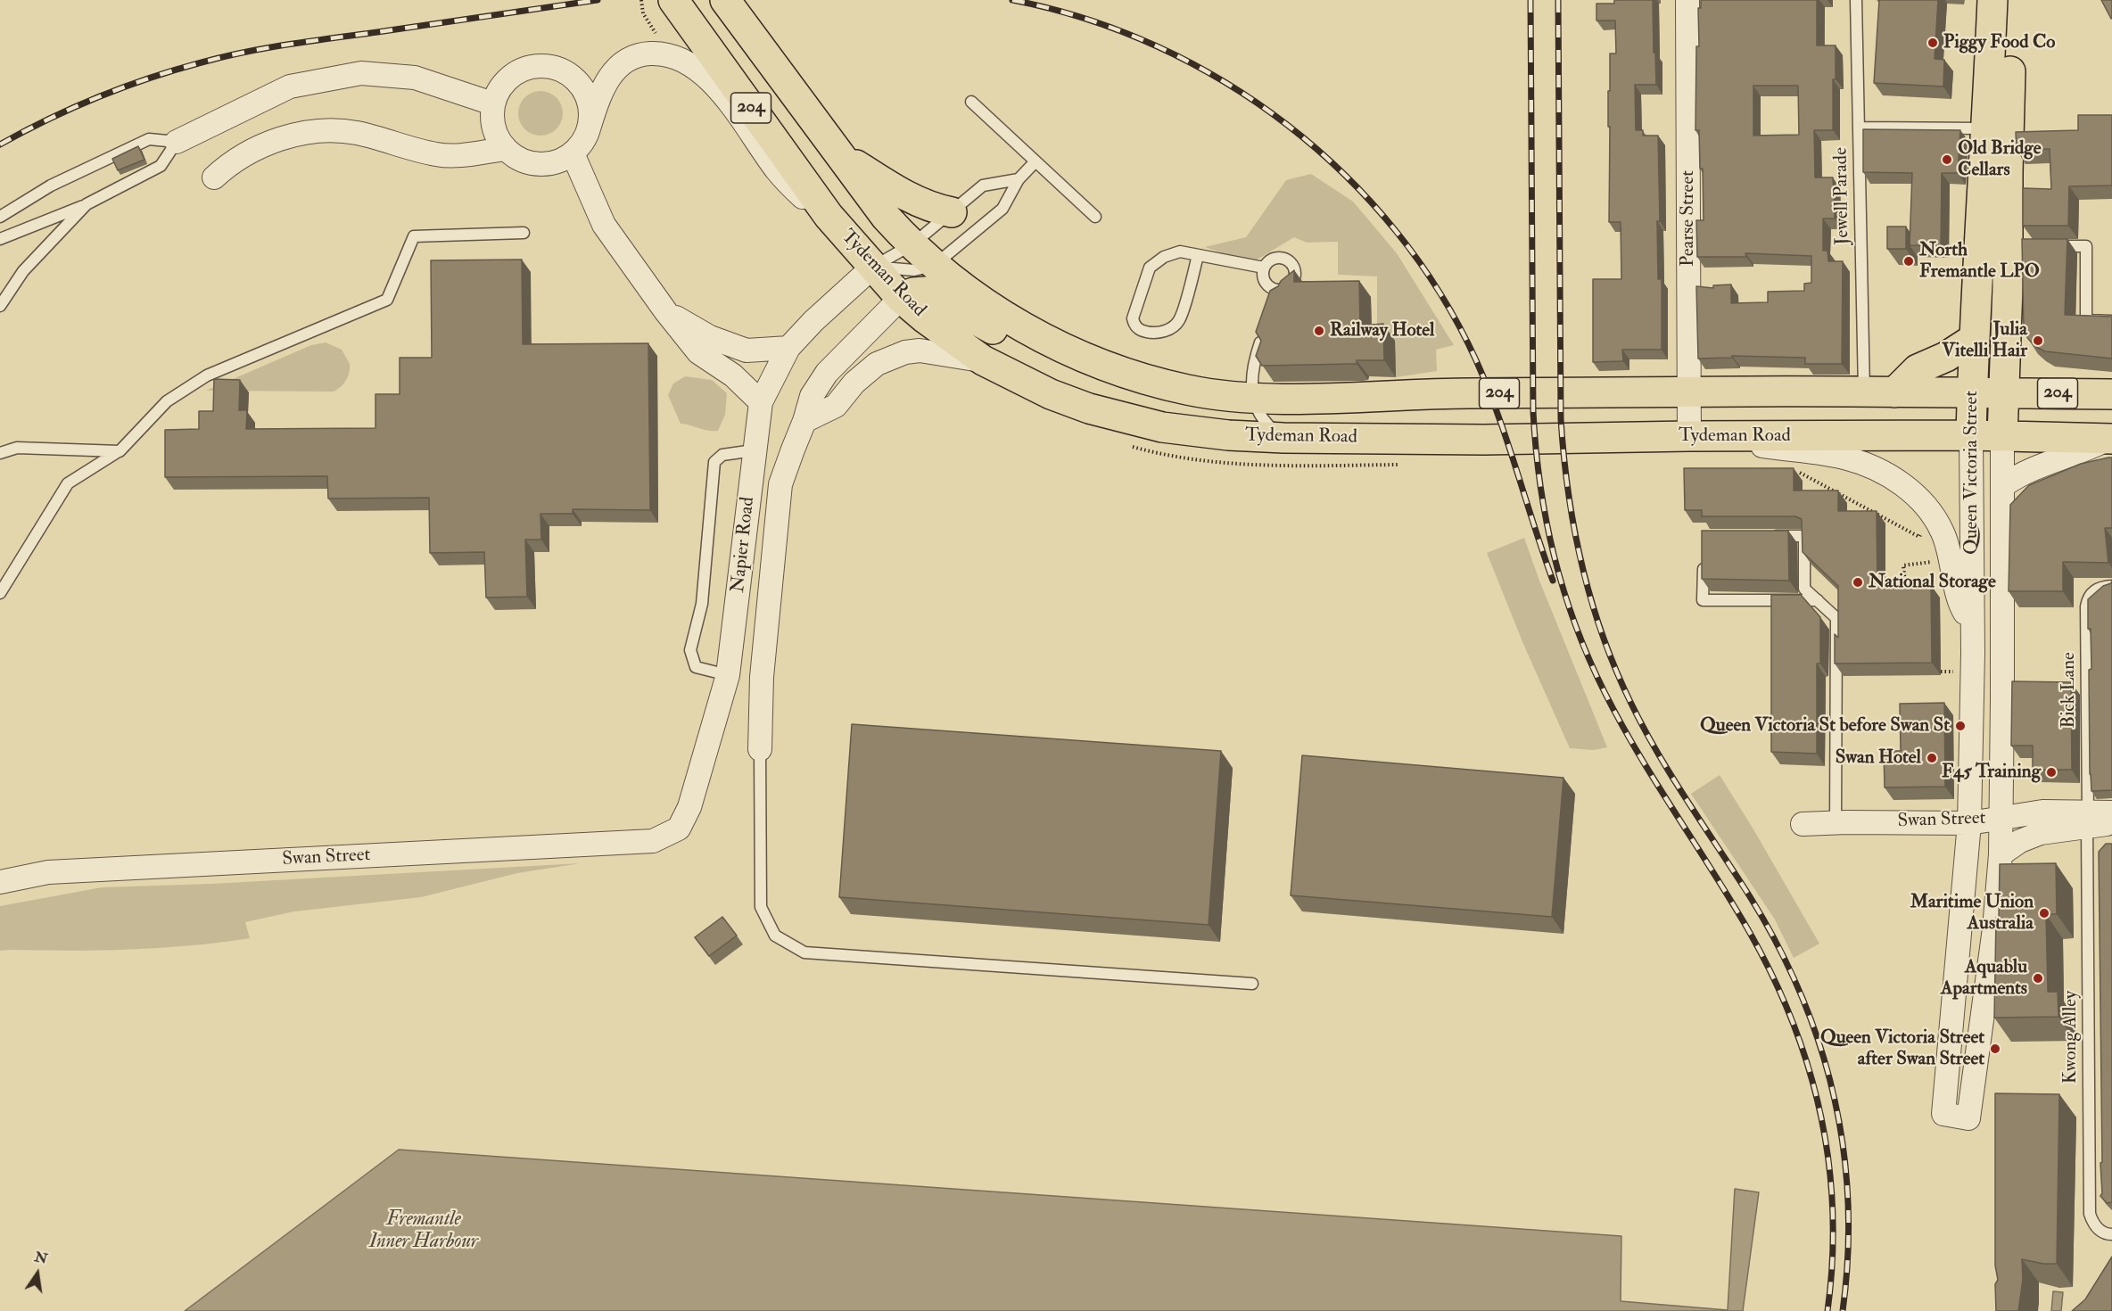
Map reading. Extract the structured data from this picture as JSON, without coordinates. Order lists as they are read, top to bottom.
{
  "streets": {
    "main road": ["204", "Tydeman Road", "Queen Victoria Street"],
    "street": ["Pearse Street", "Napier Road", "Swan Street"],
    "lane": ["Jewell Parade", "Bick Lane", "Kwong Alley"]
  },
  "crossings": [
    ["Jewell Parade", "Tydeman Road"],
    ["Pearse Street", "Tydeman Road"],
    ["Tydeman Road", "Queen Victoria Street"],
    ["Tydeman Road", "Napier Road"],
    ["Queen Victoria Street", "Swan Street"],
    ["Napier Road", "Swan Street"],
    ["Bick Lane", "Swan Street"],
    ["Bick Lane", "Kwong Alley"],
    ["Swan Street", "Kwong Alley"]
  ],
  "water": ["Fremantle Inner Harbour"],
  "places": [
    "Piggy Food Co",
    "Old Bridge Cellars",
    "North Fremantle LPO",
    "Railway Hotel",
    "Julia Vitelli Hair",
    "National Storage",
    "Queen Victoria St before Swan St",
    "Swan Hotel",
    "F45 Training",
    "Maritime Union Australia",
    "Aquablu Apartments",
    "Queen Victoria Street after Swan Street"
  ],
  "north": "top"
}
